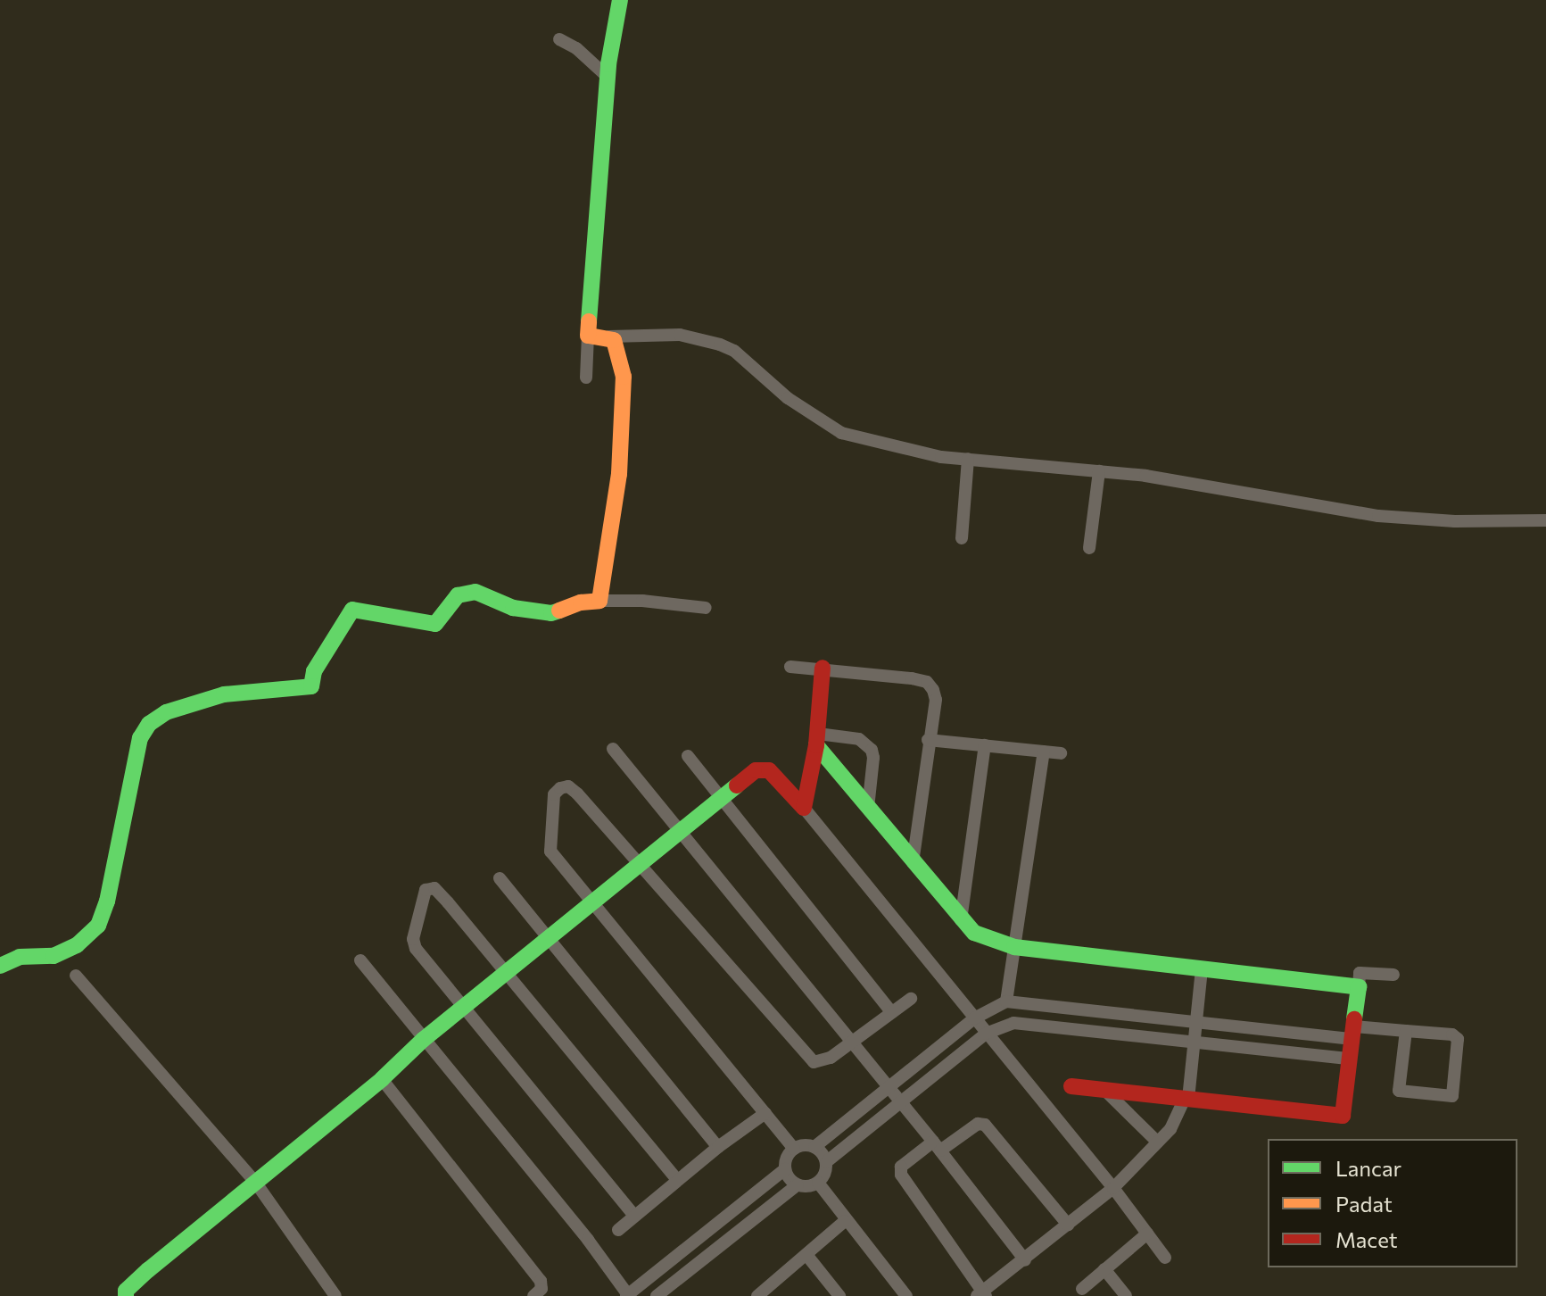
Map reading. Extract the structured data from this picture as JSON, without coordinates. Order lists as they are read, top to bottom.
{
  "legend": ["Lancar", "Padat", "Macet"]
}
